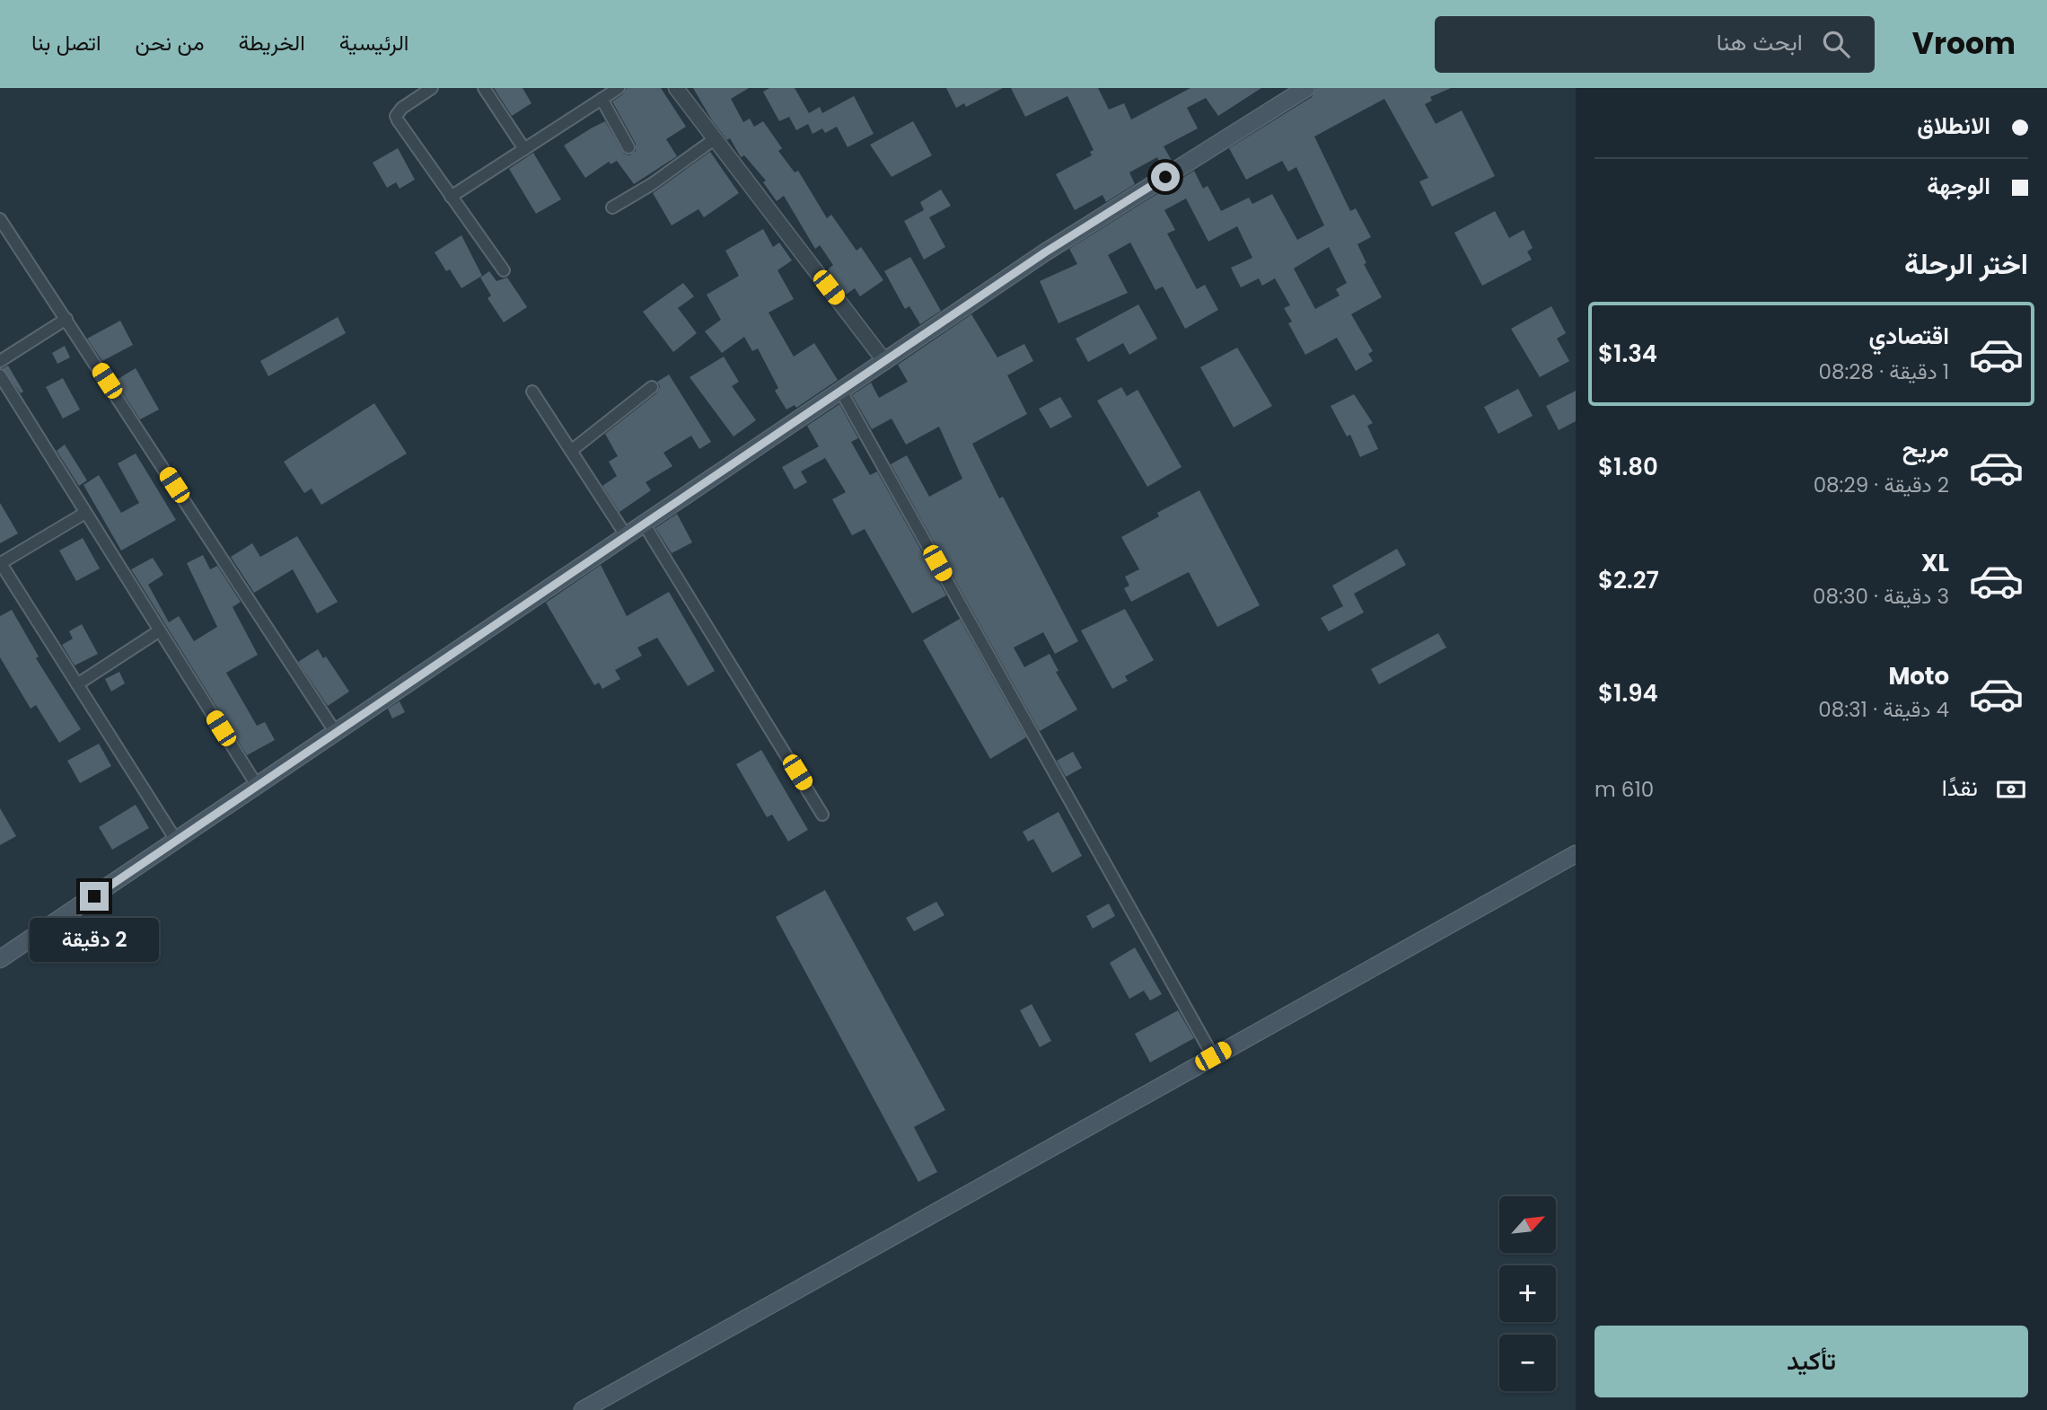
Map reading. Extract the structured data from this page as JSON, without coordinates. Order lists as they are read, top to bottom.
{
  "north": "top right",
  "page": {
    "header": "Vroom",
    "search": "ابحث هنا",
    "nav": [
      "الرئيسية",
      "الخريطة",
      "من نحن",
      "اتصل بنا"
    ],
    "banner": ["الانطلاق", "الوجهة"],
    "heading": "اختر الرحلة",
    "list": [
      {
        "name": "اقتصادي",
        "note": "1 دقيقة · 08:28",
        "value": "$1.34"
      },
      {
        "name": "مريح",
        "note": "2 دقيقة · 08:29",
        "value": "$1.80"
      },
      {
        "name": "XL",
        "note": "3 دقيقة · 08:30",
        "value": "$2.27"
      },
      {
        "name": "Moto",
        "note": "4 دقيقة · 08:31",
        "value": "$1.94"
      }
    ],
    "pay": ["نقدًا", "610 m"],
    "bubble": "2 دقيقة",
    "map_buttons": ["+", "−"],
    "buttons": "تأكيد"
  }
}
